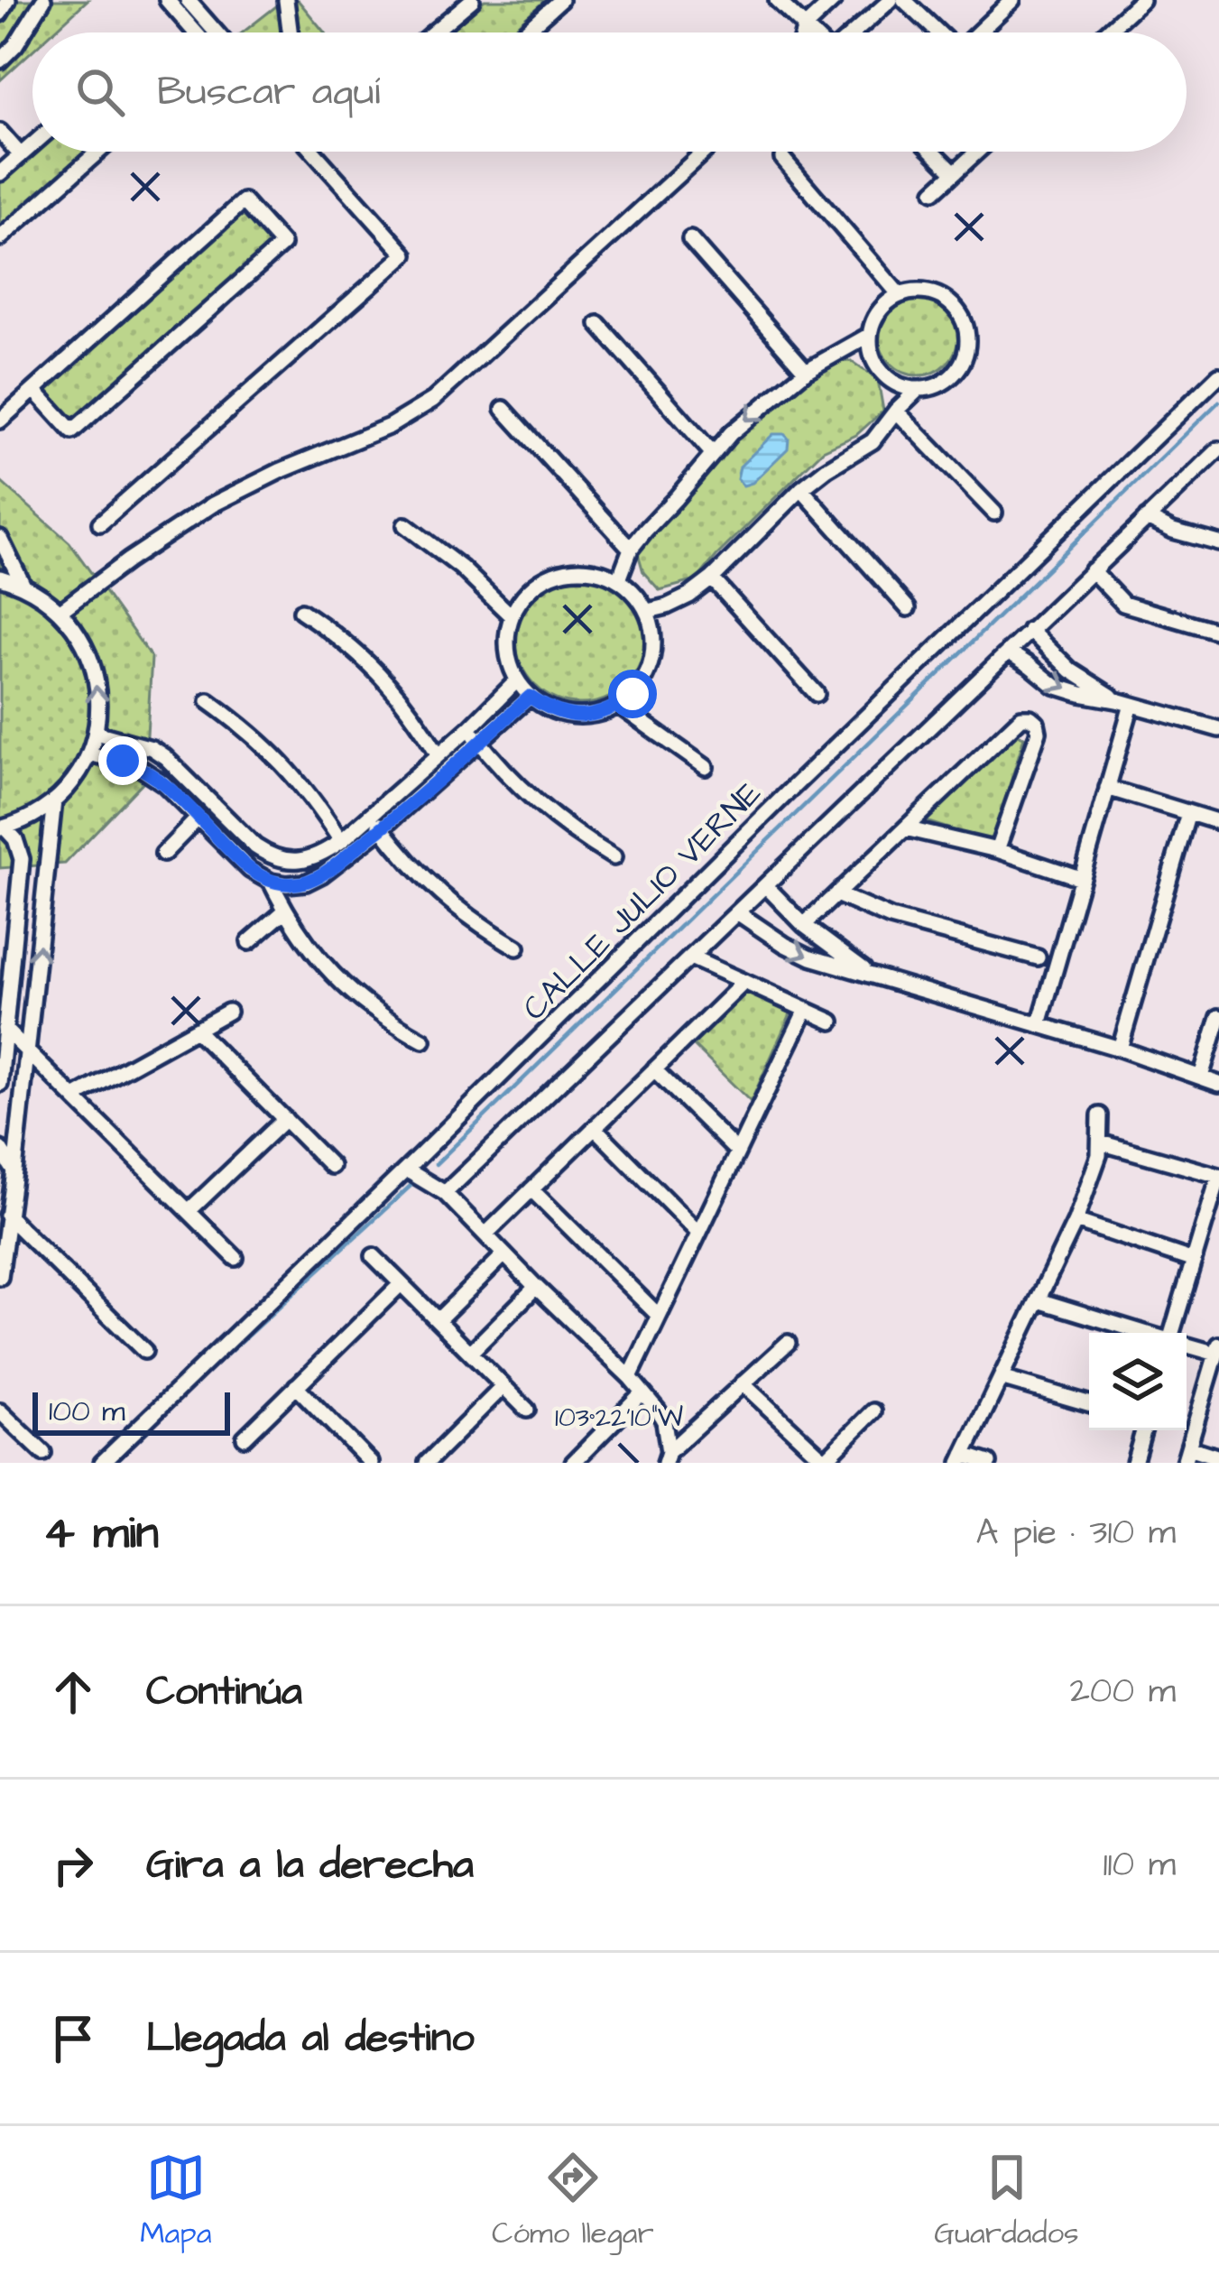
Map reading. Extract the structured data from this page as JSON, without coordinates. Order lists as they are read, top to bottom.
{
  "streets": {
    "street": ["CALLE JULIO VERNE"]
  },
  "scale_bar": "100 m",
  "page": {
    "search": "Buscar aquí",
    "scale": "100 m",
    "heading": ["4 min", "A pie · 310 m"],
    "list": [
      ["Continúa", "200 m"],
      ["Gira a la derecha", "110 m"],
      "Llegada al destino"
    ],
    "nav": ["Mapa", "Cómo llegar", "Guardados"]
  },
  "coordinates": ["103°22'10\"W"]
}
